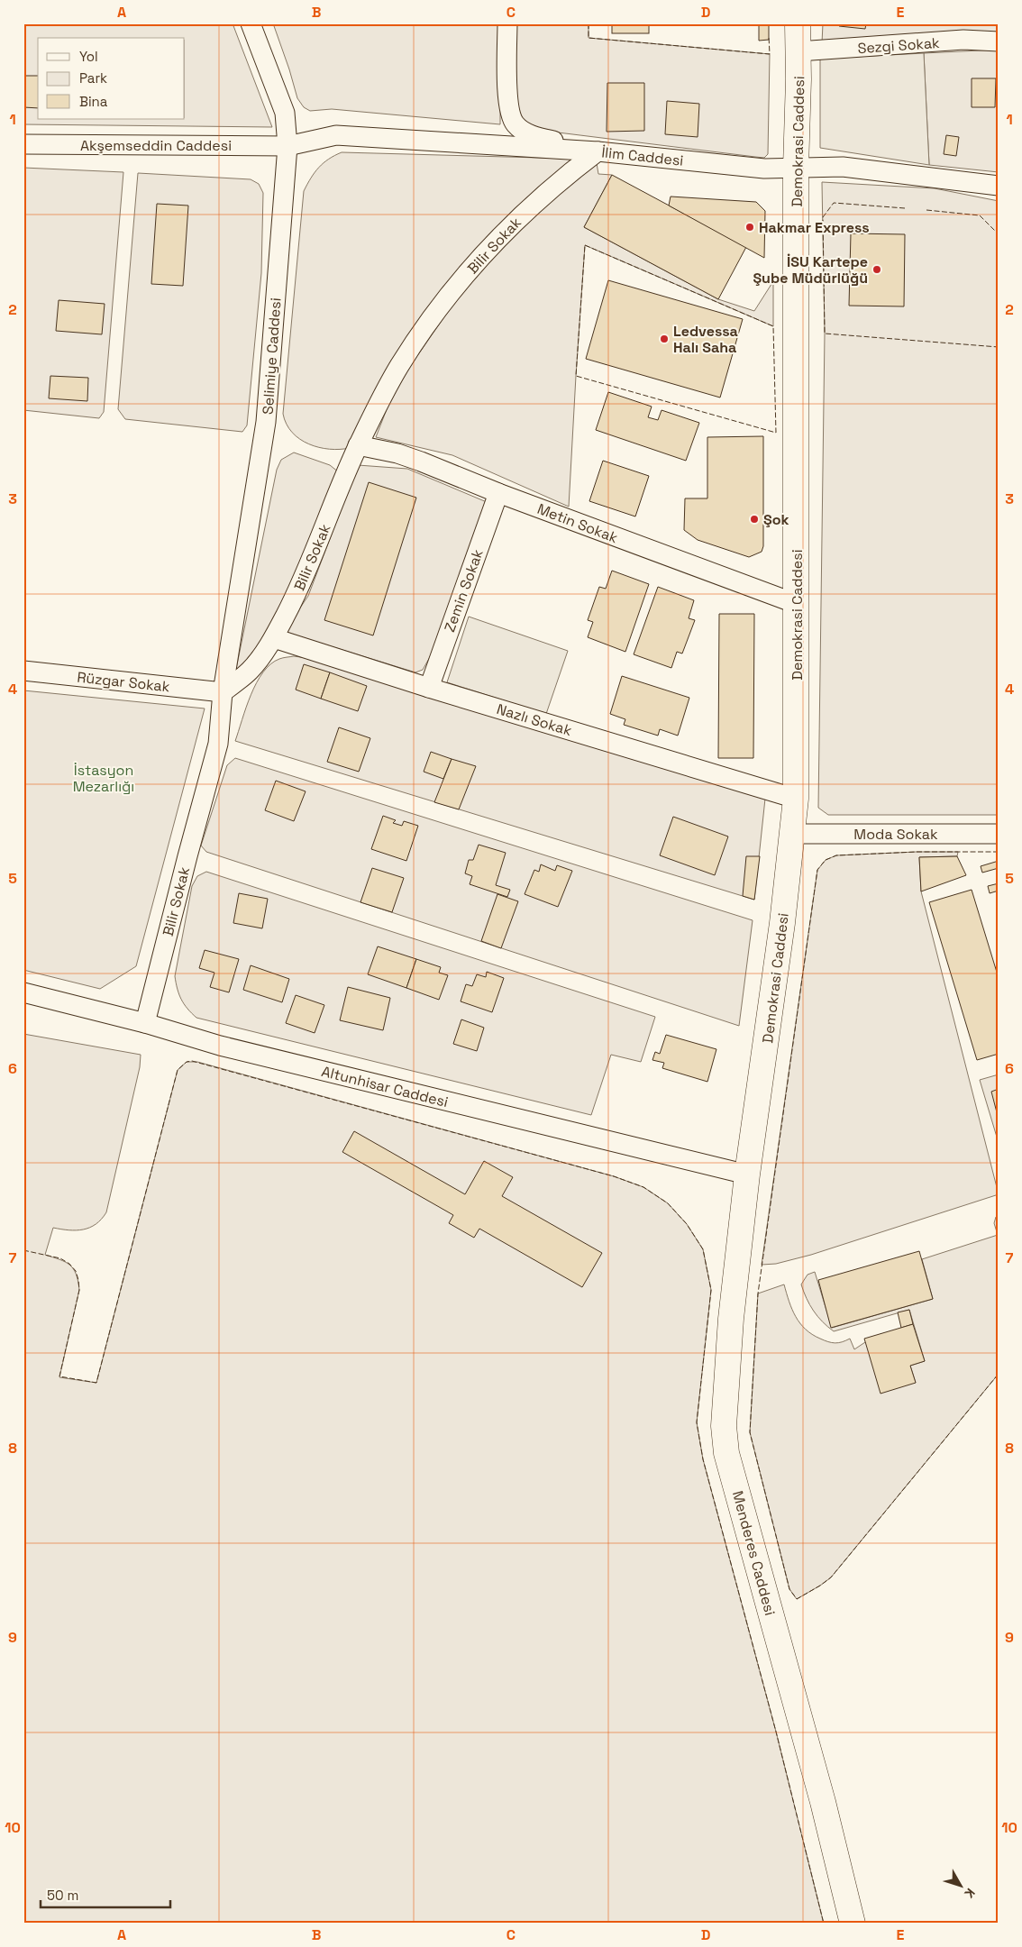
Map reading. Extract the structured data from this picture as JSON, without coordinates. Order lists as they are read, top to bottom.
{
  "streets": {
    "main road": ["Demokrasi Caddesi", "Menderes Caddesi"],
    "street": [
      "Sezgi Sokak",
      "Akşemseddin Caddesi",
      "İlim Caddesi",
      "Bilir Sokak",
      "Selimiye Caddesi",
      "Metin Sokak",
      "Zemin Sokak",
      "Rüzgar Sokak",
      "Nazlı Sokak",
      "Moda Sokak",
      "Altunhisar Caddesi"
    ]
  },
  "crossings": [
    ["Sezgi Sokak", "Demokrasi Caddesi"],
    ["Demokrasi Caddesi", "İlim Caddesi"],
    ["Demokrasi Caddesi", "Metin Sokak"],
    ["Demokrasi Caddesi", "Nazlı Sokak"],
    ["Demokrasi Caddesi", "Moda Sokak"],
    ["Demokrasi Caddesi", "Altunhisar Caddesi"],
    ["Demokrasi Caddesi", "Menderes Caddesi"],
    ["Akşemseddin Caddesi", "İlim Caddesi"],
    ["Akşemseddin Caddesi", "Selimiye Caddesi"],
    ["İlim Caddesi", "Bilir Sokak"],
    ["İlim Caddesi", "Selimiye Caddesi"],
    ["Bilir Sokak", "Selimiye Caddesi"],
    ["Bilir Sokak", "Metin Sokak"],
    ["Bilir Sokak", "Rüzgar Sokak"],
    ["Bilir Sokak", "Nazlı Sokak"],
    ["Bilir Sokak", "Altunhisar Caddesi"],
    ["Selimiye Caddesi", "Rüzgar Sokak"],
    ["Metin Sokak", "Zemin Sokak"],
    ["Zemin Sokak", "Nazlı Sokak"],
    ["Altunhisar Caddesi", "Menderes Caddesi"]
  ],
  "parks": ["İstasyon Mezarlığı"],
  "places": [
    "Hakmar Express",
    "İSU Kartepe Şube Müdürlüğü",
    "Ledvessa Halı Saha",
    "Şok"
  ],
  "legend": ["Yol", "Park", "Bina"],
  "scale_bar": "50 m",
  "north": "bottom right",
  "grid": {
    "columns": [
      "A",
      "B",
      "C",
      "D",
      "E"
    ],
    "rows": [
      "1",
      "2",
      "3",
      "4",
      "5",
      "6",
      "7",
      "8",
      "9",
      "10"
    ]
  }
}
